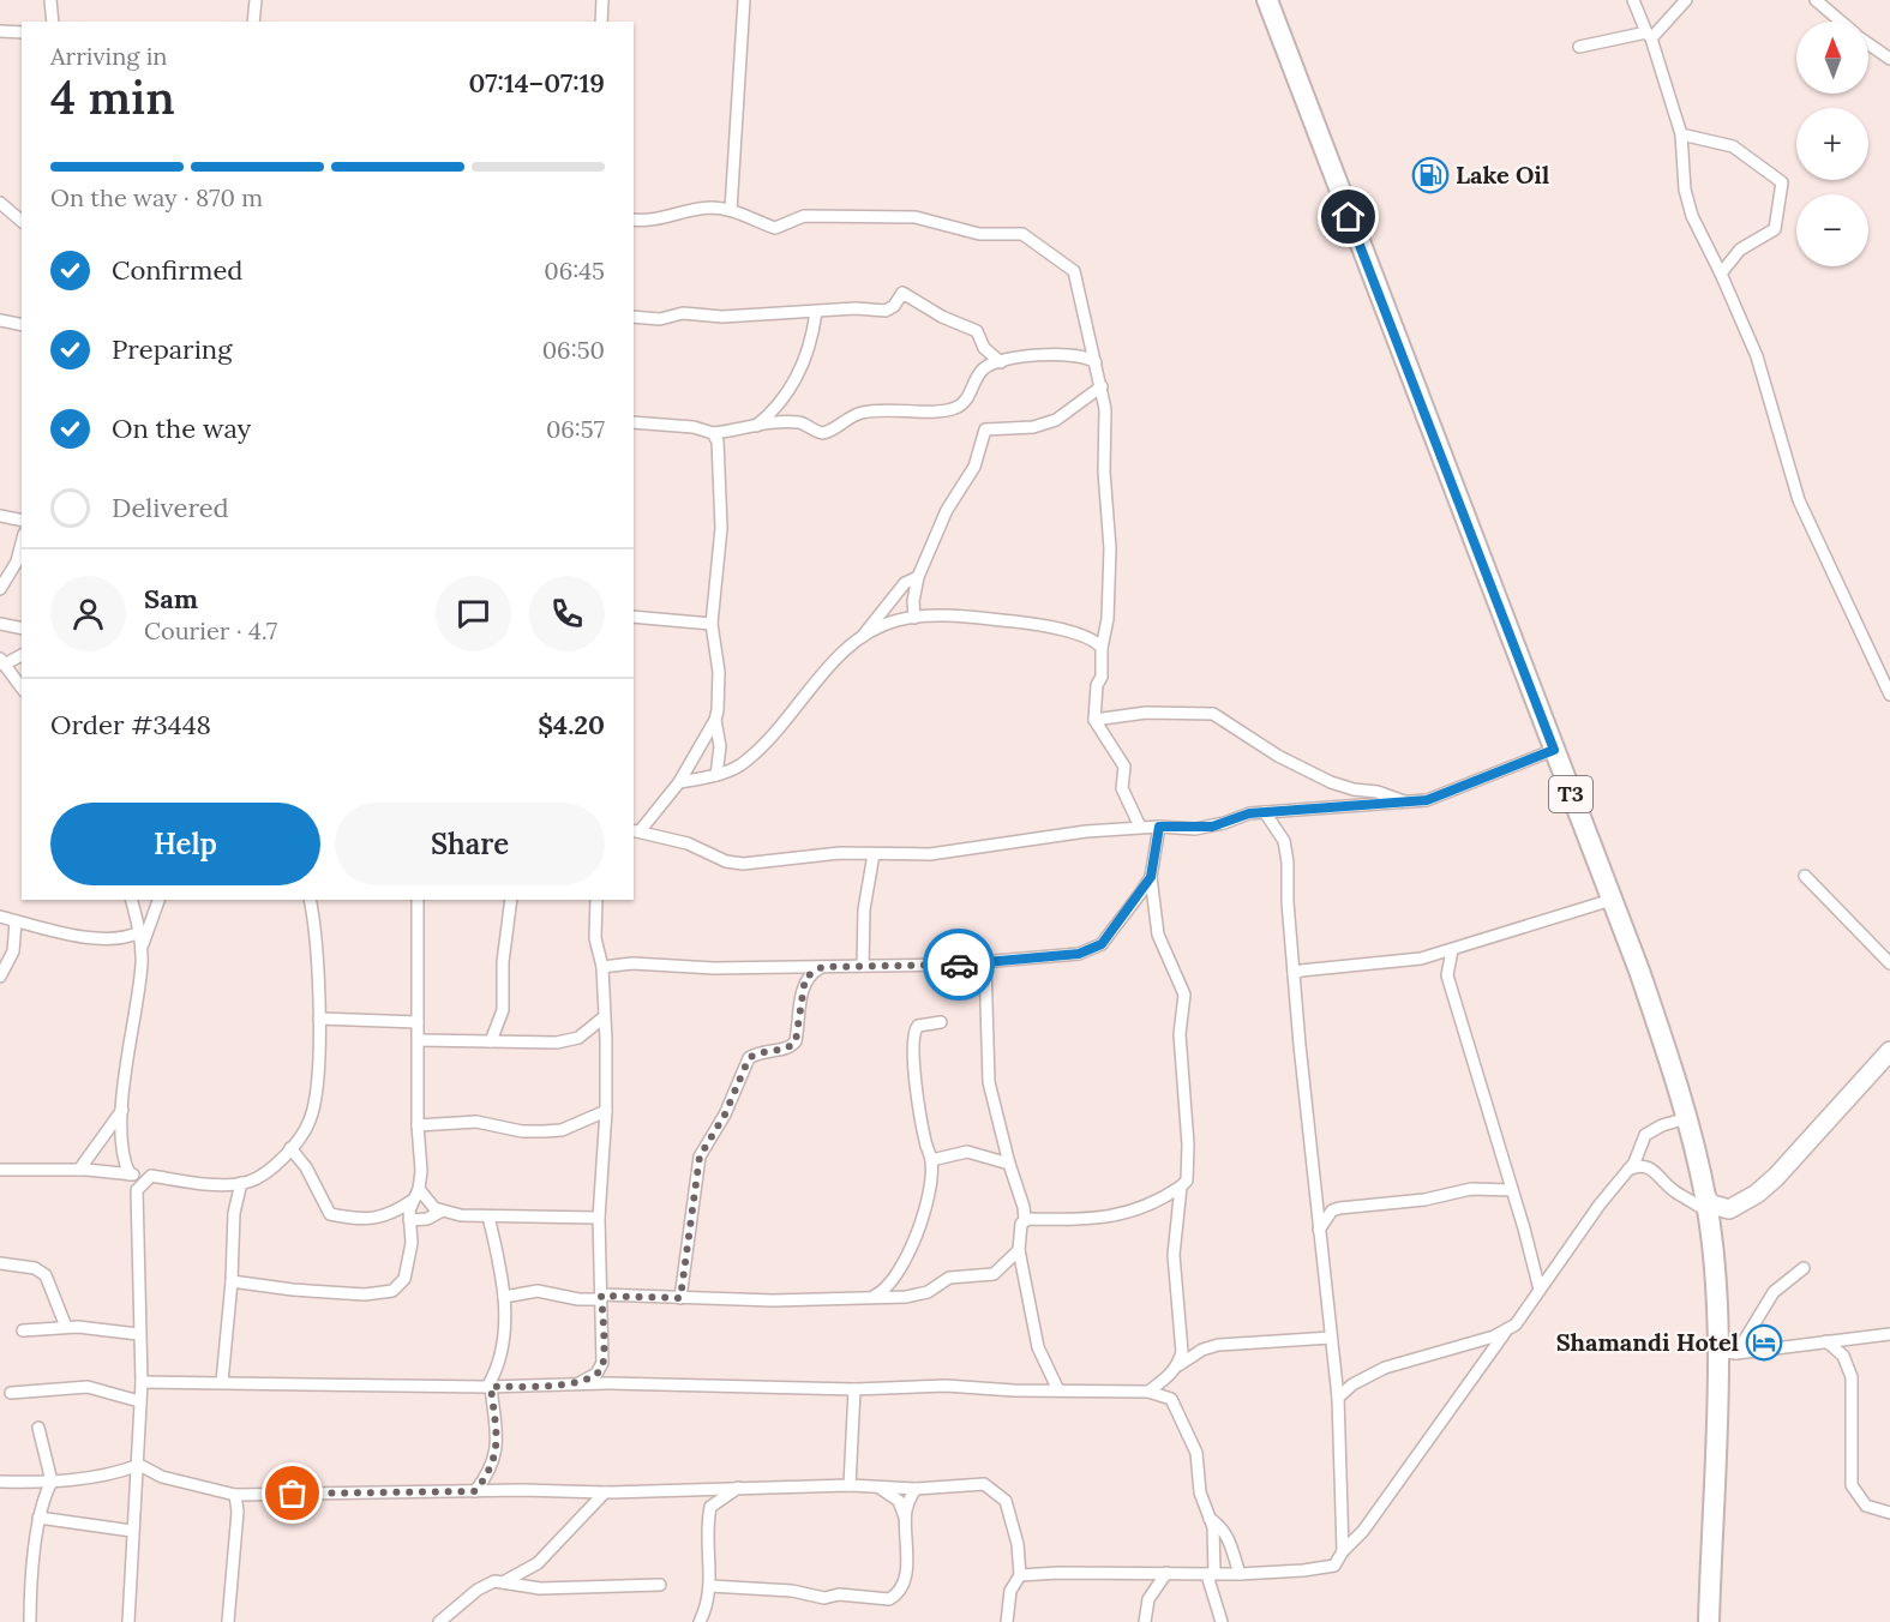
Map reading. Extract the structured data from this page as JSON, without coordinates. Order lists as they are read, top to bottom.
{
  "streets": {
    "highway": ["T3"]
  },
  "places": {
    "fuel station": ["Lake Oil"],
    "hotel": ["Shamandi Hotel"]
  },
  "north": "top",
  "page": {
    "map_buttons": ["+", "−"],
    "heading": ["4 min", "Arriving in", "07:14–07:19"],
    "panel": [
      "Sam",
      "Courier · 4.7",
      "Order #3448",
      "$4.20"
    ],
    "bar": "On the way · 870 m",
    "list": [
      ["Confirmed", "06:45"],
      ["Preparing", "06:50"],
      ["On the way", "06:57"],
      "Delivered"
    ],
    "buttons": ["Help", "Share"]
  }
}
